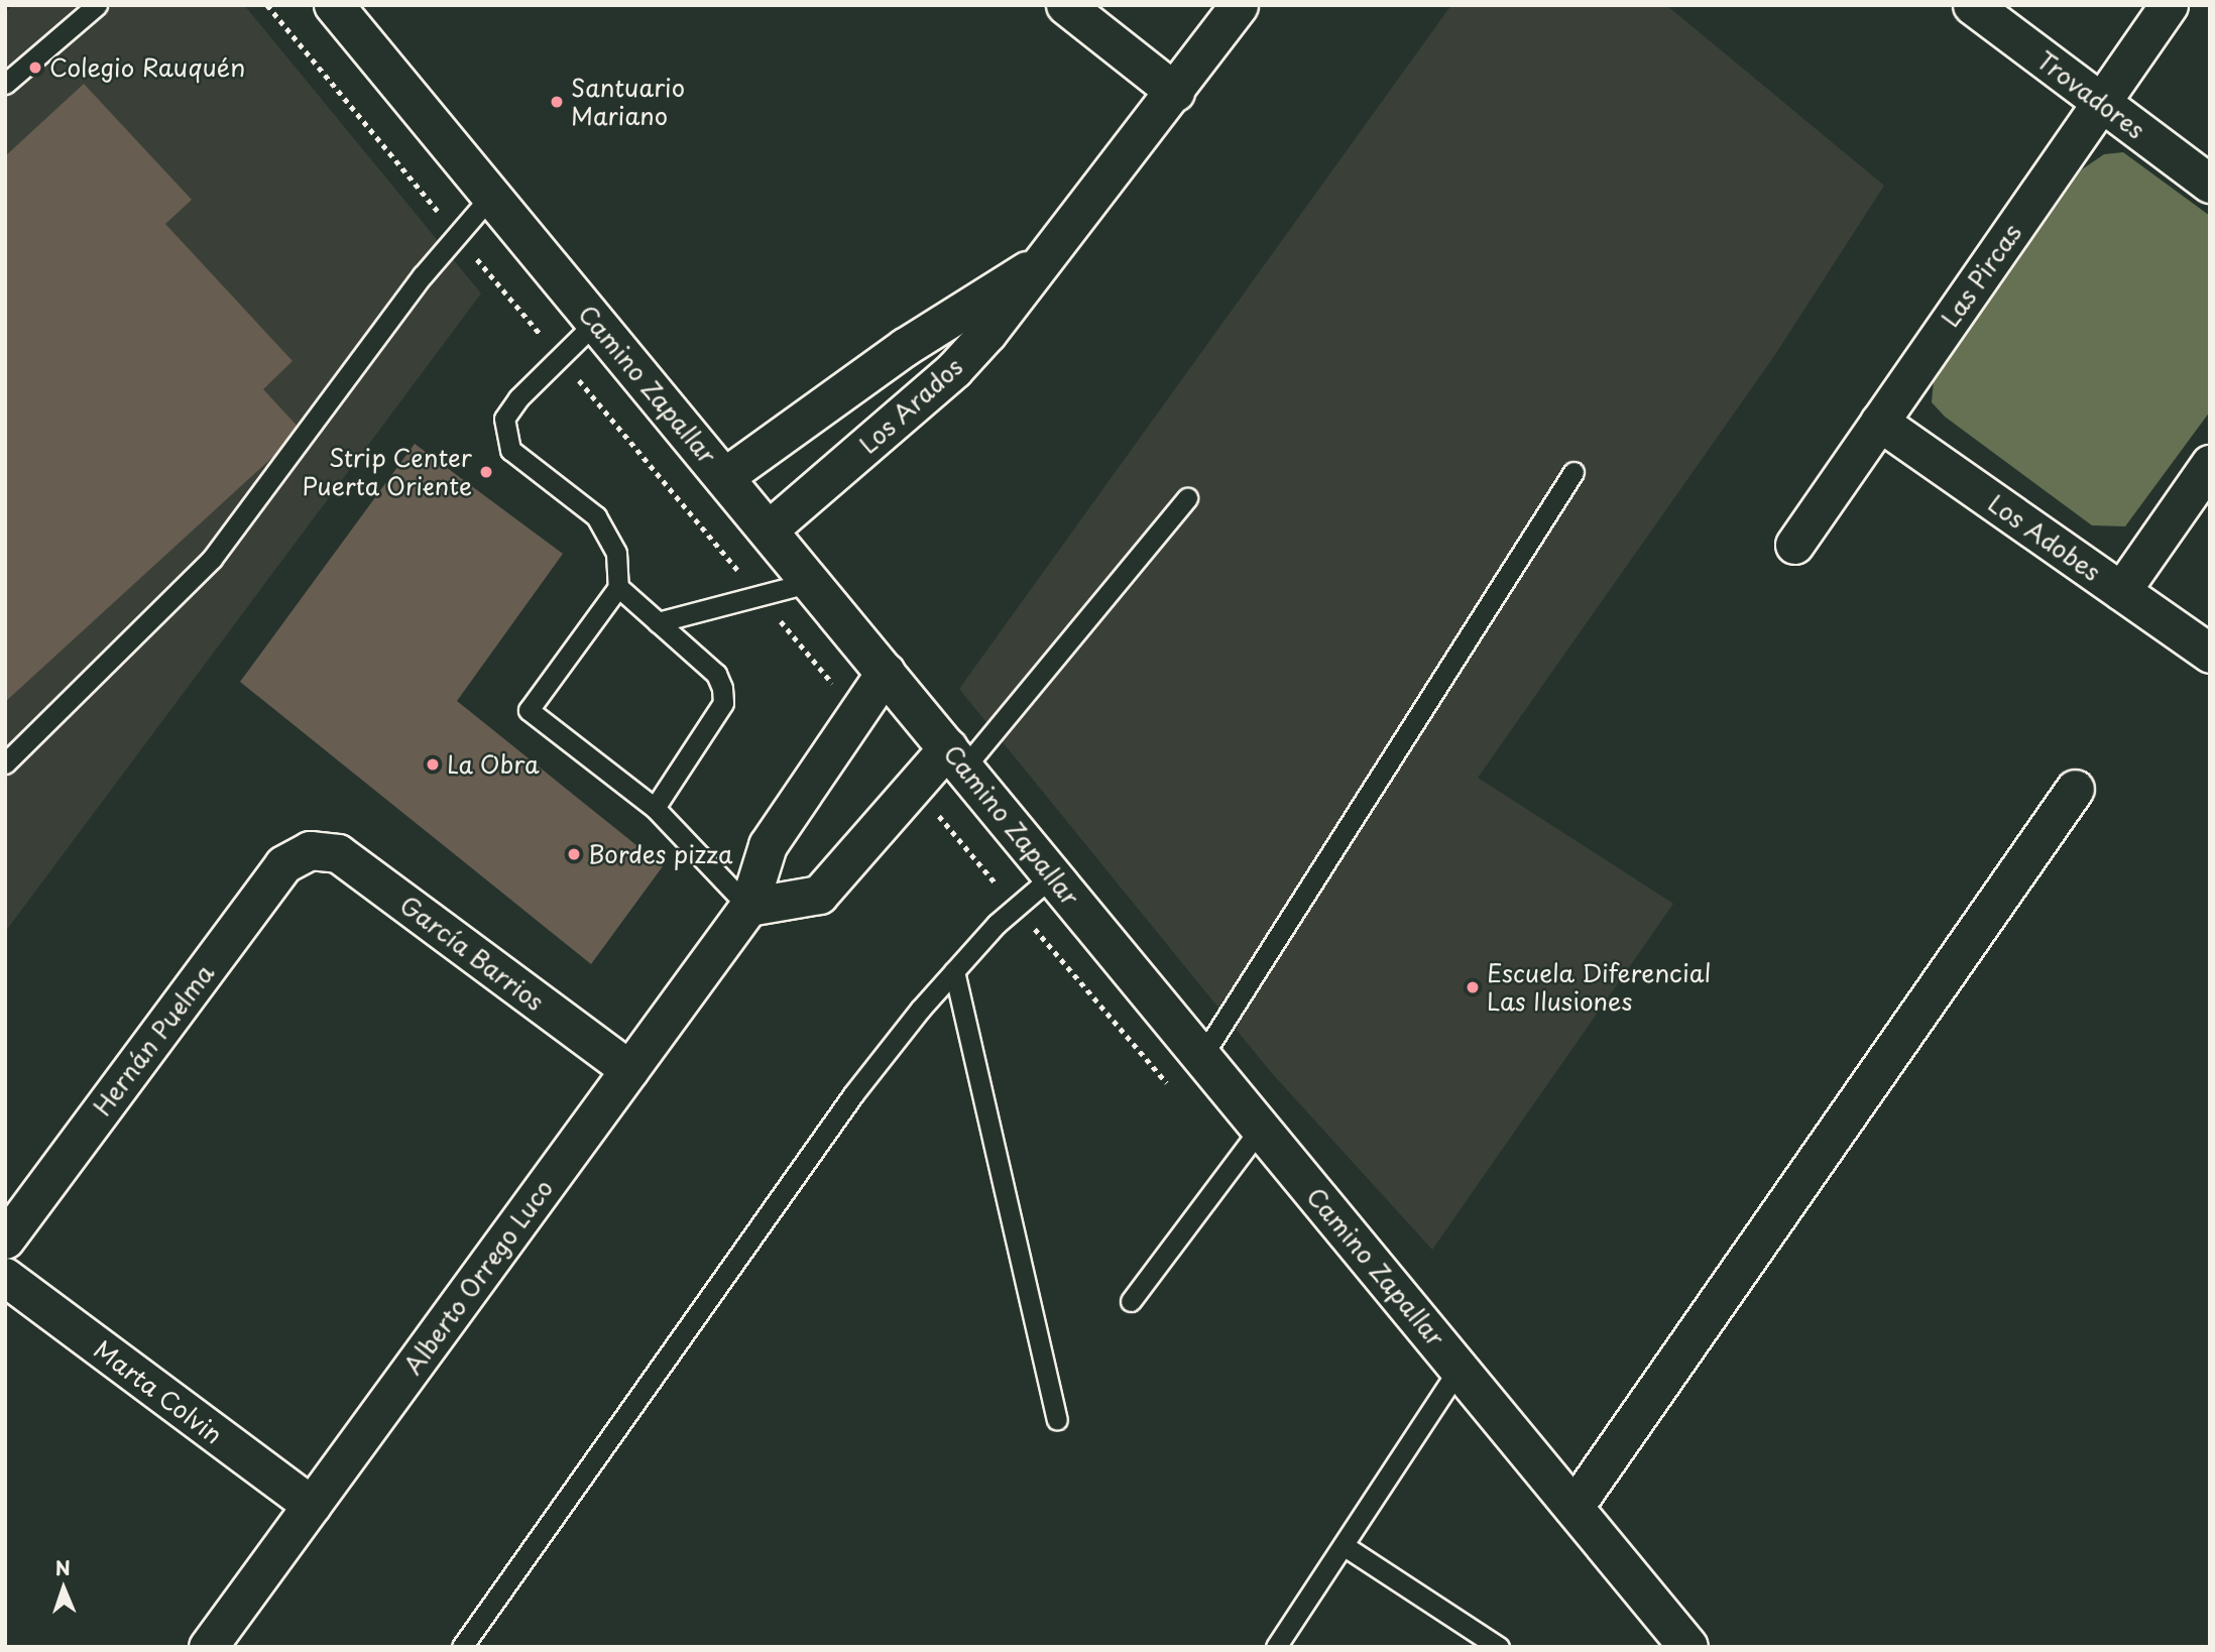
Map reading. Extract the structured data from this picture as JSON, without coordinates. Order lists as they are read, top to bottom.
{
  "streets": {
    "street": [
      "Trovadores",
      "Las Pircas",
      "Camino Zapallar",
      "Los Arados",
      "Los Adobes",
      "García Barrios",
      "Hernán Puelma",
      "Alberto Orrego Luco",
      "Marta Colvin"
    ]
  },
  "crossings": [
    ["Trovadores", "Las Pircas"],
    ["Las Pircas", "Los Adobes"],
    ["Camino Zapallar", "Los Arados"],
    ["Camino Zapallar", "Alberto Orrego Luco"],
    ["García Barrios", "Hernán Puelma"],
    ["García Barrios", "Alberto Orrego Luco"],
    ["Alberto Orrego Luco", "Marta Colvin"]
  ],
  "places": [
    "Colegio Rauquén",
    "Santuario Mariano",
    "Strip Center Puerta Oriente",
    "La Obra",
    "Bordes pizza",
    "Escuela Diferencial Las Ilusiones"
  ],
  "north": "top"
}
